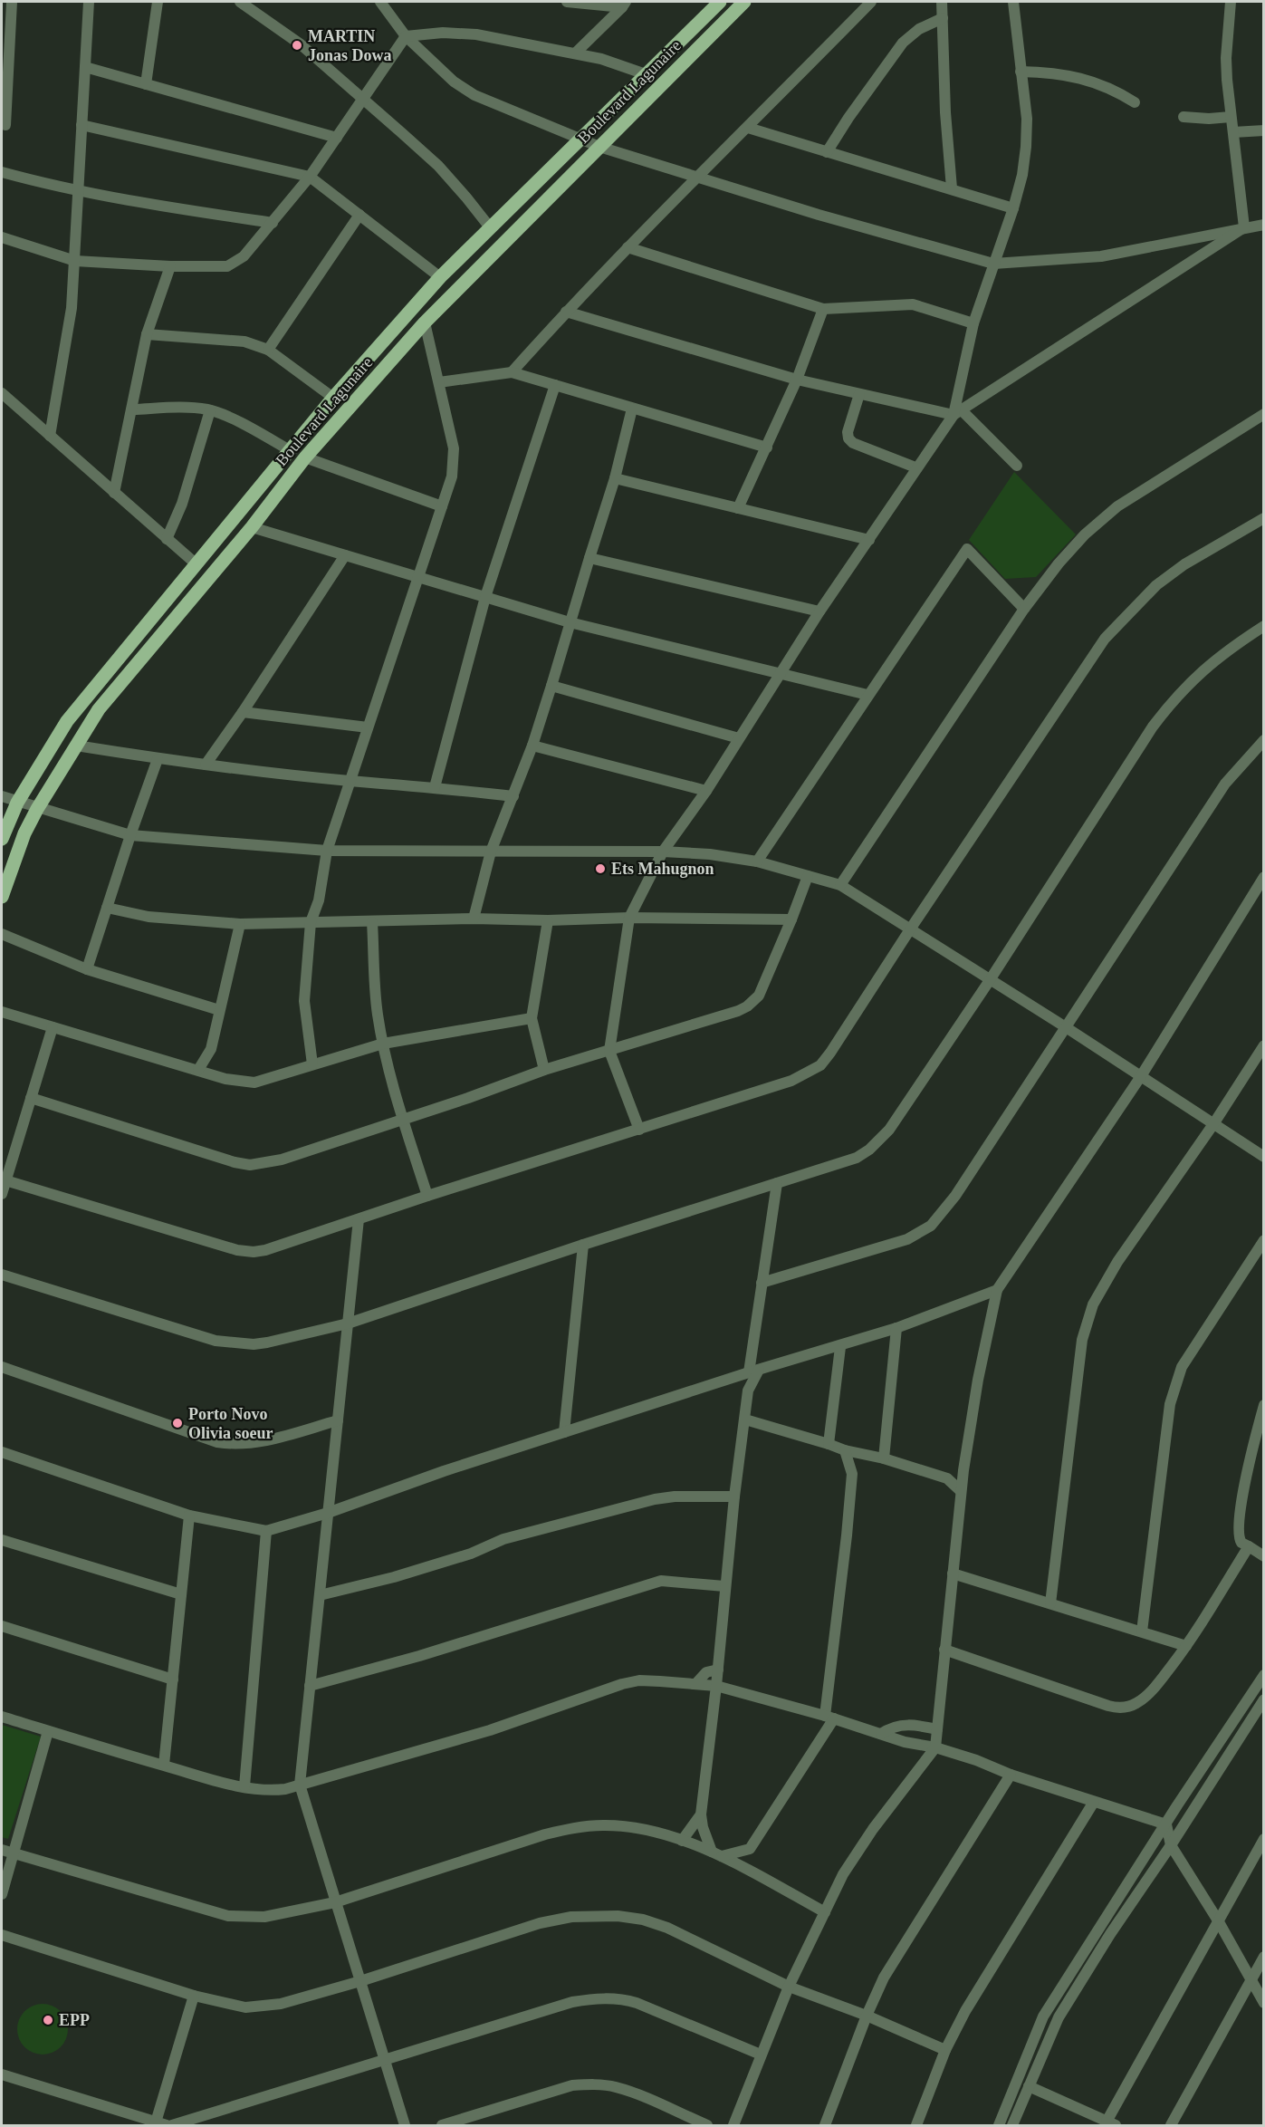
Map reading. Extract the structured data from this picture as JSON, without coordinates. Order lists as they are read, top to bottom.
{
  "streets": {
    "main road": ["Boulevard Lagunaire"]
  },
  "places": [
    "MARTIN Jonas Dowa",
    "Ets Mahugnon",
    "Porto Novo Olivia soeur",
    "EPP"
  ]
}
